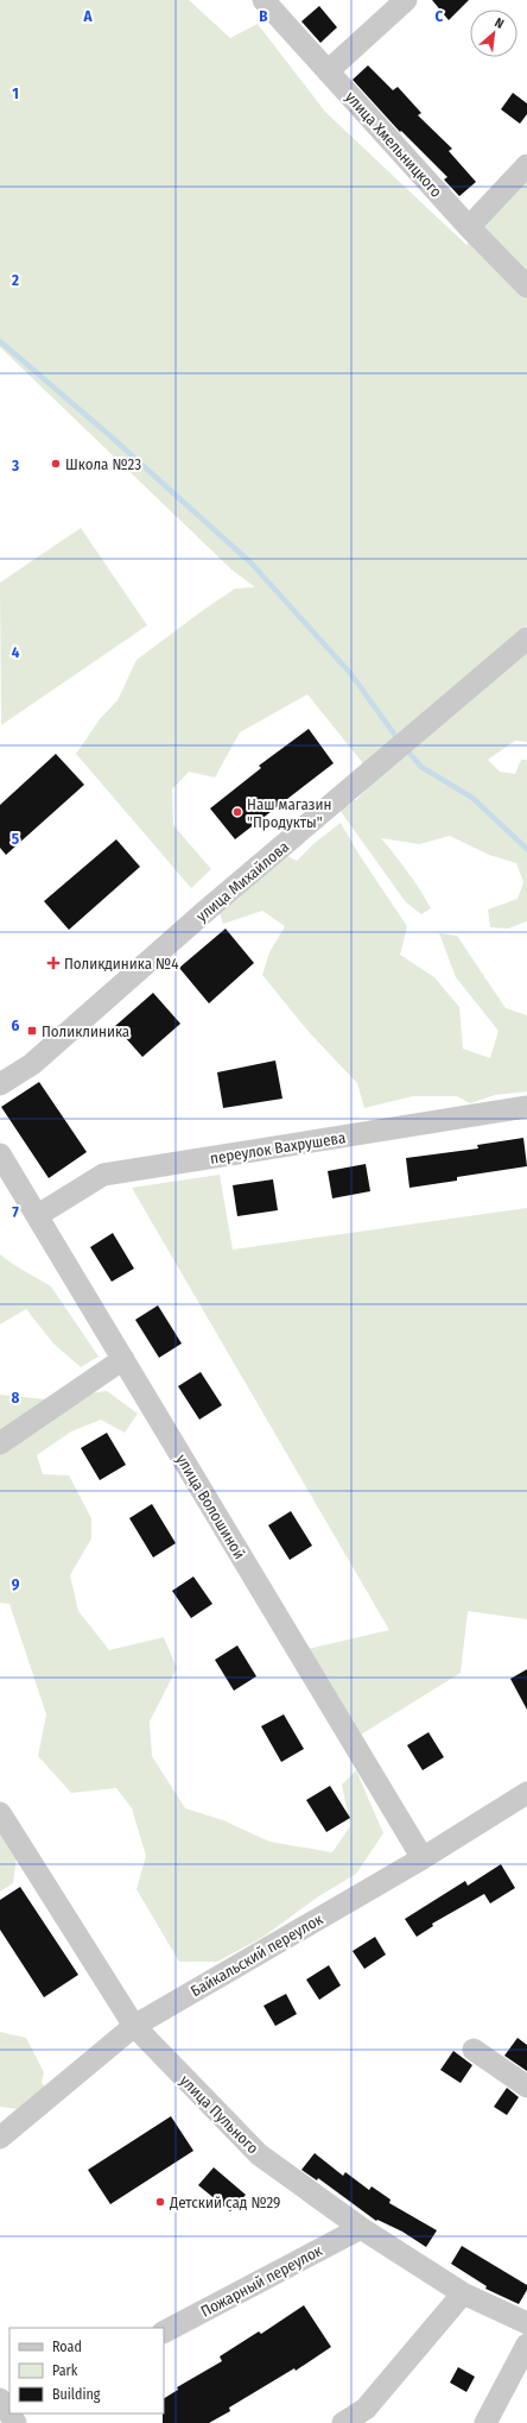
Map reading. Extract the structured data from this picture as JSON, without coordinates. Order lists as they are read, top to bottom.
{
  "streets": {
    "street": [
      "улица Хмельницкого",
      "улица Михайлова",
      "переулок Вахрушева",
      "улица Волошиной",
      "Байкальский переулок",
      "улица Пульного",
      "Пожарный переулок"
    ]
  },
  "crossings": [
    ["переулок Вахрушева", "улица Волошиной"],
    ["улица Волошиной", "Байкальский переулок"],
    ["Байкальский переулок", "улица Пульного"],
    ["улица Пульного", "Пожарный переулок"]
  ],
  "places": {
    "other": ["Школа №23", "Наш магазин \"Продукты\"", "Детский сад №29"],
    "health": ["Поликдиника №4"],
    "transit": ["Поликлиника"]
  },
  "legend": ["Road", "Park", "Building"],
  "north": "top right",
  "grid": {
    "columns": ["A", "B", "C"],
    "rows": [
      "1",
      "2",
      "3",
      "4",
      "5",
      "6",
      "7",
      "8",
      "9"
    ]
  }
}
